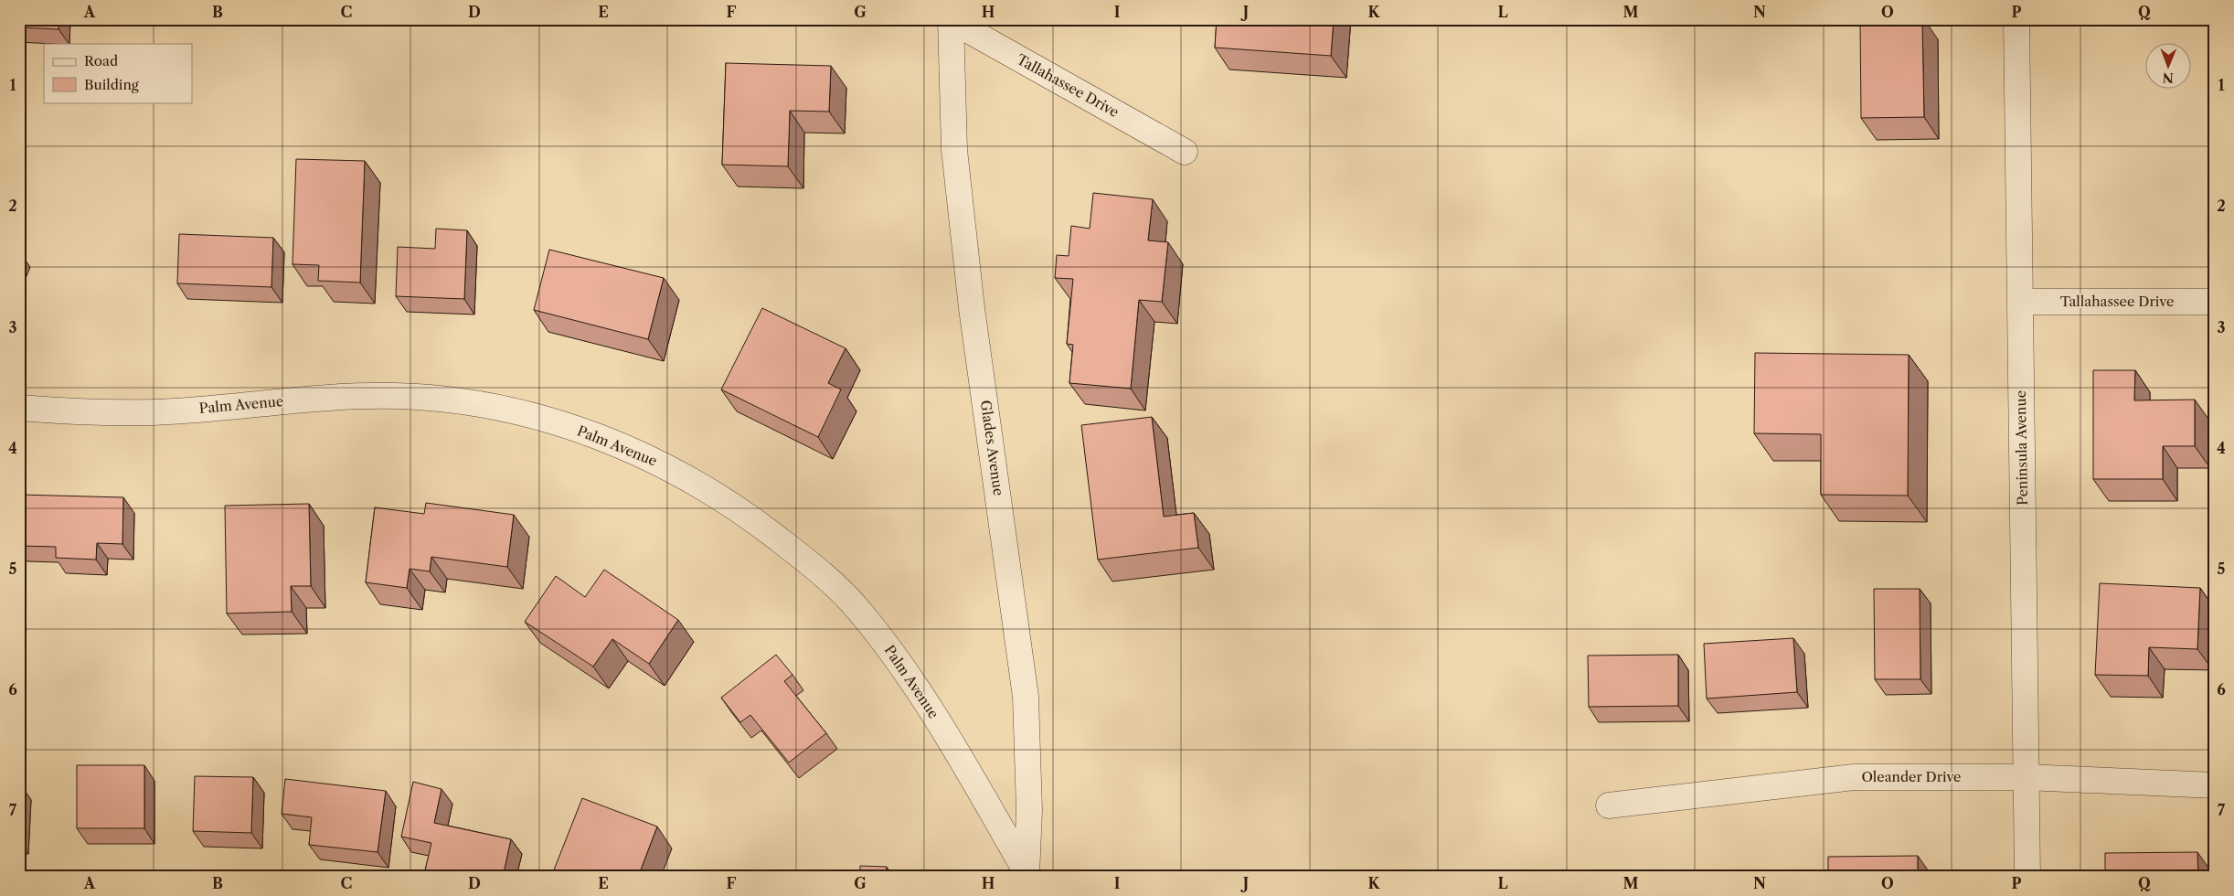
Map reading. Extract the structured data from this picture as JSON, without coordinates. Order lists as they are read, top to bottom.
{
  "streets": {
    "street": [
      "Tallahassee Drive",
      "Palm Avenue",
      "Glades Avenue",
      "Peninsula Avenue",
      "Oleander Drive"
    ]
  },
  "crossings": [
    ["Tallahassee Drive", "Glades Avenue"],
    ["Tallahassee Drive", "Peninsula Avenue"],
    ["Palm Avenue", "Glades Avenue"],
    ["Peninsula Avenue", "Oleander Drive"]
  ],
  "legend": ["Road", "Building"],
  "north": "bottom",
  "grid": {
    "columns": [
      "A",
      "B",
      "C",
      "D",
      "E",
      "F",
      "G",
      "H",
      "I",
      "J",
      "K",
      "L",
      "M",
      "N",
      "O",
      "P",
      "Q"
    ],
    "rows": [
      "1",
      "2",
      "3",
      "4",
      "5",
      "6",
      "7"
    ]
  }
}
